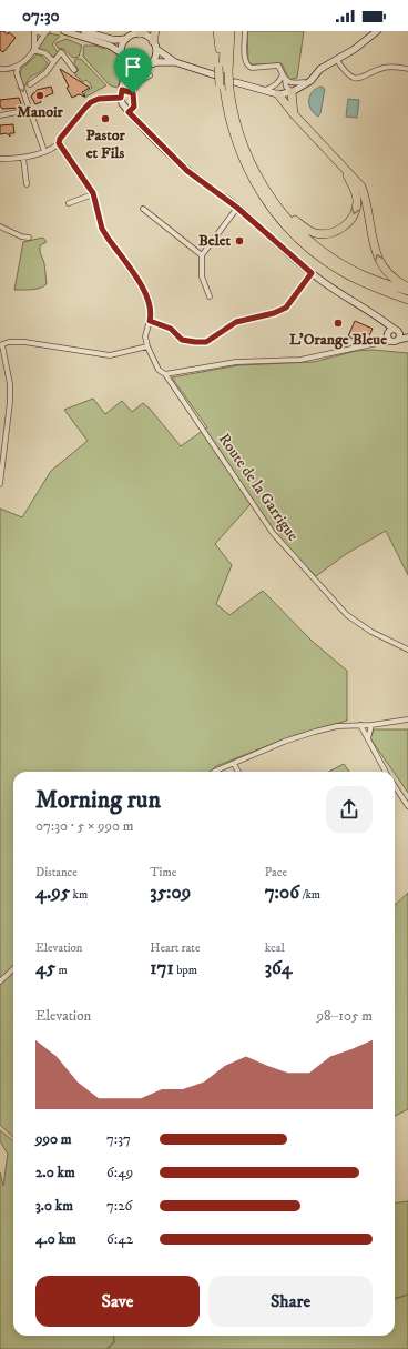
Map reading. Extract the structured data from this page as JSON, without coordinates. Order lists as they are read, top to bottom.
{
  "streets": {
    "street": ["Route de la Garrigue"]
  },
  "places": [
    "Manoir",
    "Pastor et Fils",
    "Belet",
    "L'Orange Bleue"
  ],
  "page": {
    "status": "07:30",
    "heading": ["Morning run", "07:30 · 5 × 990 m"],
    "stats": [
      ["Distance", "4.95 km"],
      ["Time", "35:09"],
      ["Pace", "7:06 /km"],
      ["Elevation", "45 m"],
      ["Heart rate", "171 bpm"],
      ["kcal", "364"]
    ],
    "chart": ["Elevation", "98–105 m"],
    "list": [
      {
        "name": "990 m",
        "note": "7:37"
      },
      {
        "name": "2.0 km",
        "note": "6:49"
      },
      {
        "name": "3.0 km",
        "note": "7:26"
      },
      {
        "name": "4.0 km",
        "note": "6:42"
      }
    ],
    "buttons": ["Save", "Share"]
  }
}
